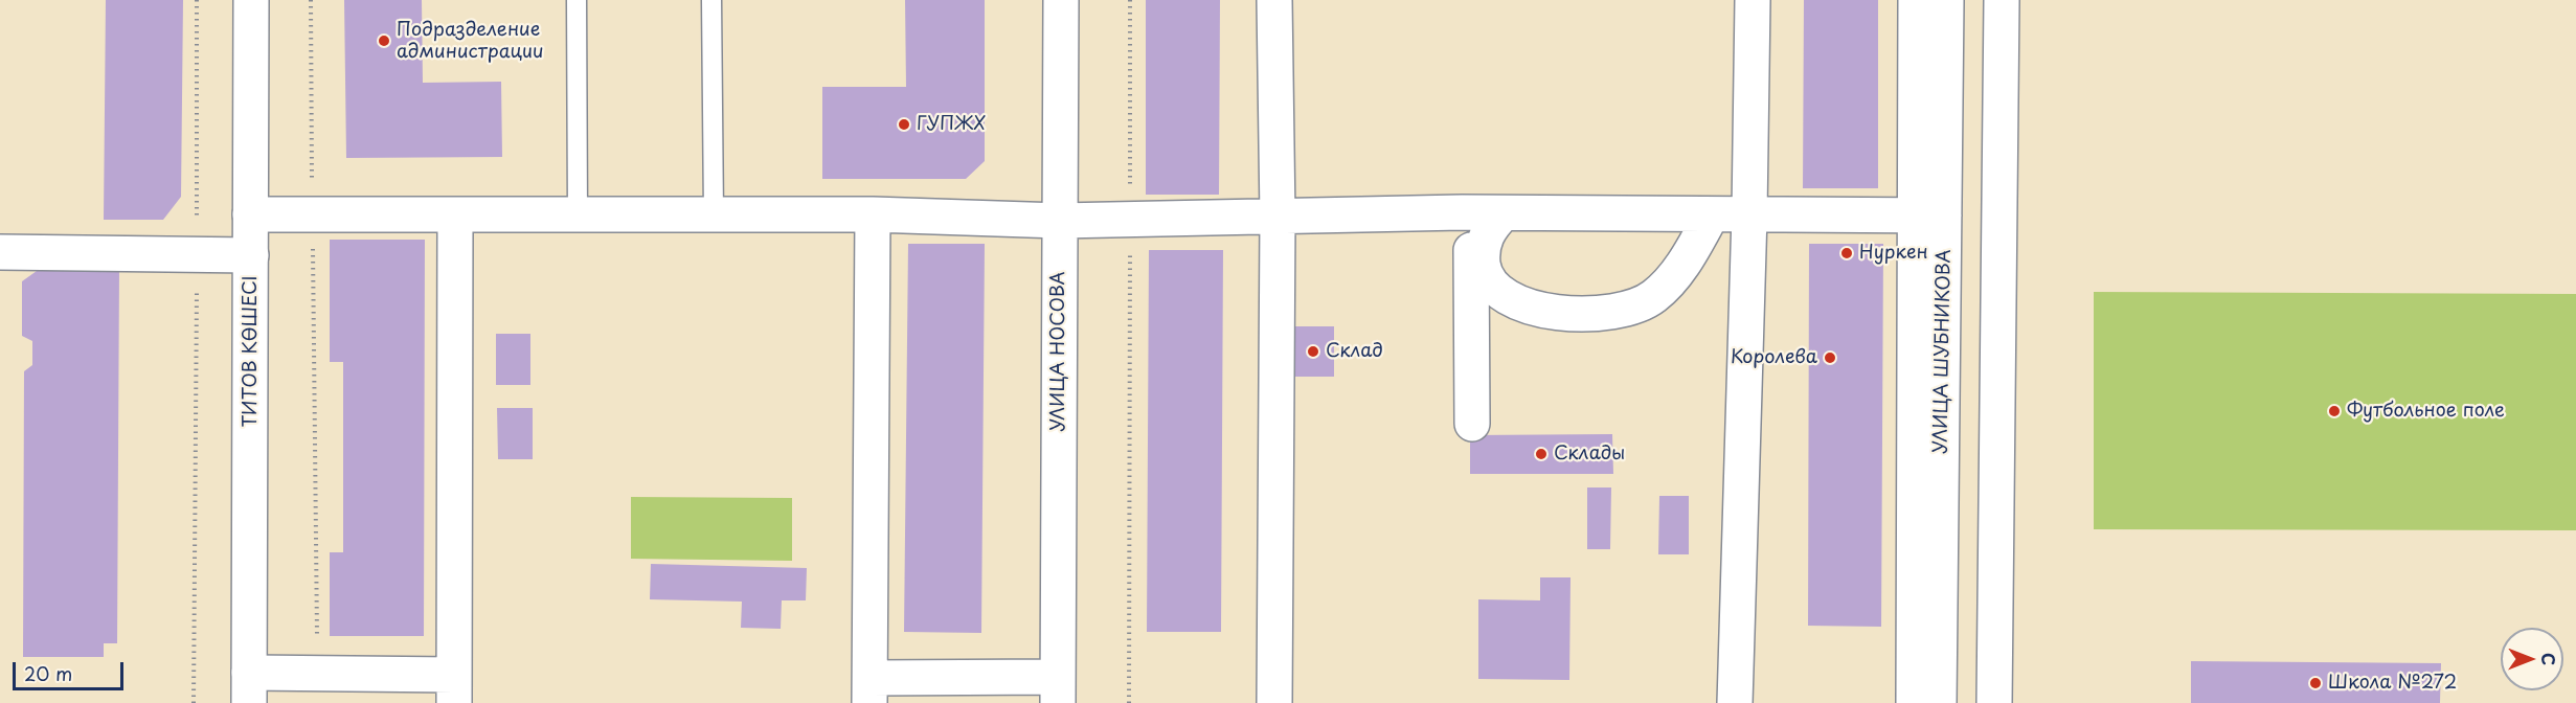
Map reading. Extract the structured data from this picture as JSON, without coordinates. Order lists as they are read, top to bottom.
{
  "streets": {
    "street": ["ТИТОВ КӨШЕСІ", "УЛИЦА НОСОВА", "УЛИЦА ШУБНИКОВА"]
  },
  "places": [
    "Подразделение администрации",
    "ГУПЖХ",
    "Нуркен",
    "Склад",
    "Королева",
    "Футбольное поле",
    "Склады",
    "Школа №272"
  ],
  "scale_bar": "20 m",
  "north": "right"
}
